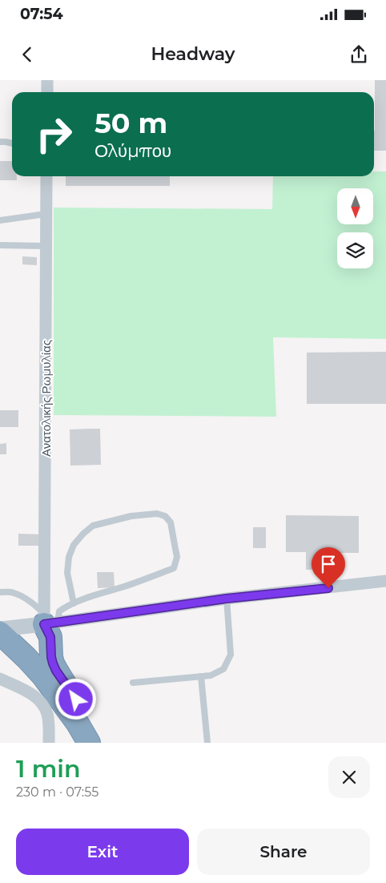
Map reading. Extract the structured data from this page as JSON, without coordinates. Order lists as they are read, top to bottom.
{
  "streets": {
    "street": ["Ανατολικής Ρωμυλίας"]
  },
  "north": "bottom",
  "page": {
    "status": "07:54",
    "header": "Headway",
    "turn": ["50 m", "Ολύμπου"],
    "heading": ["1 min", "230 m · 07:55"],
    "buttons": ["Exit", "Share"]
  }
}
